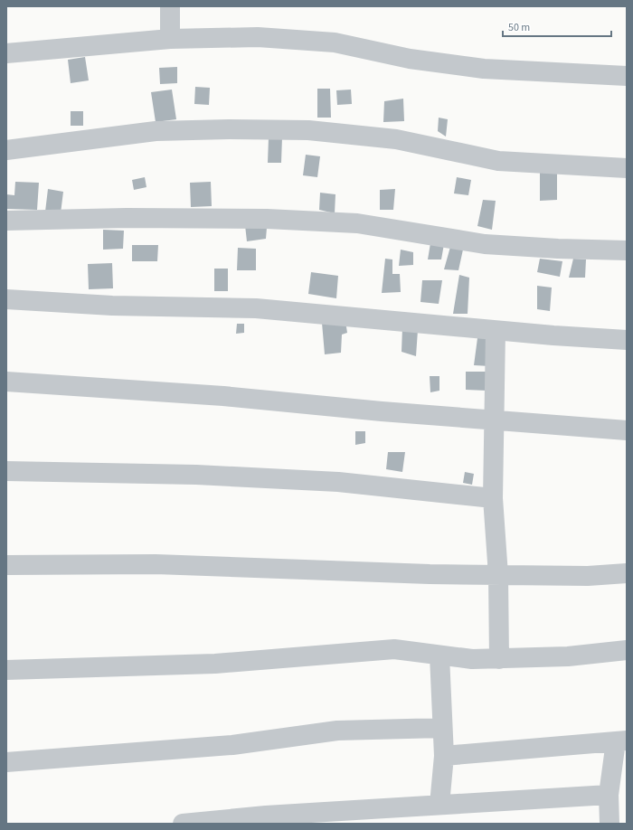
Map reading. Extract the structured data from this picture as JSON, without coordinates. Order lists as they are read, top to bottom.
{
  "scale_bar": "50 m"
}
